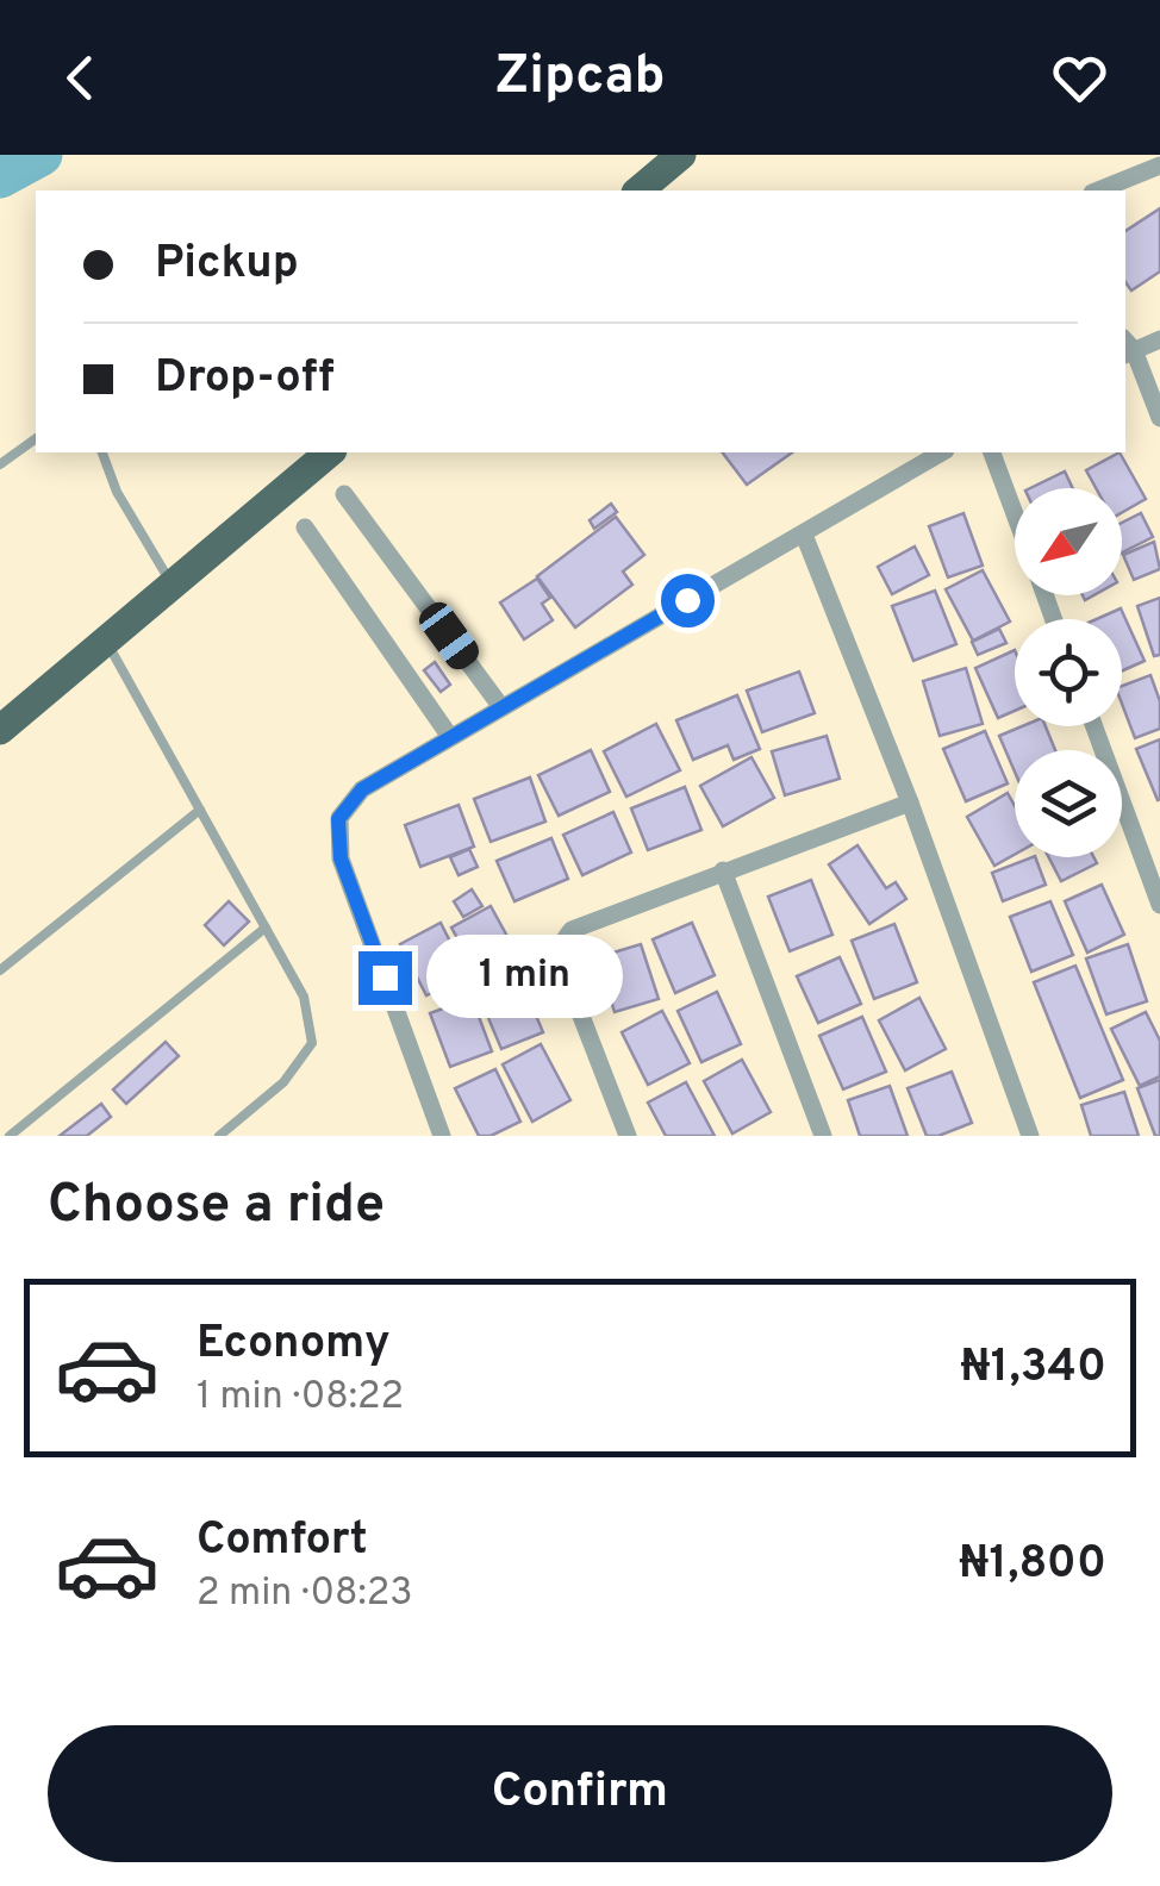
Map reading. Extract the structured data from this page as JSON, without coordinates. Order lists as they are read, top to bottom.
{
  "north": "bottom left",
  "page": {
    "header": "Zipcab",
    "banner": ["Pickup", "Drop-off"],
    "bubble": "1 min",
    "heading": "Choose a ride",
    "list": [
      {
        "name": "Economy",
        "note": "1 min · 08:22",
        "value": "₦1,340"
      },
      {
        "name": "Comfort",
        "note": "2 min · 08:23",
        "value": "₦1,800"
      }
    ],
    "buttons": "Confirm"
  }
}
